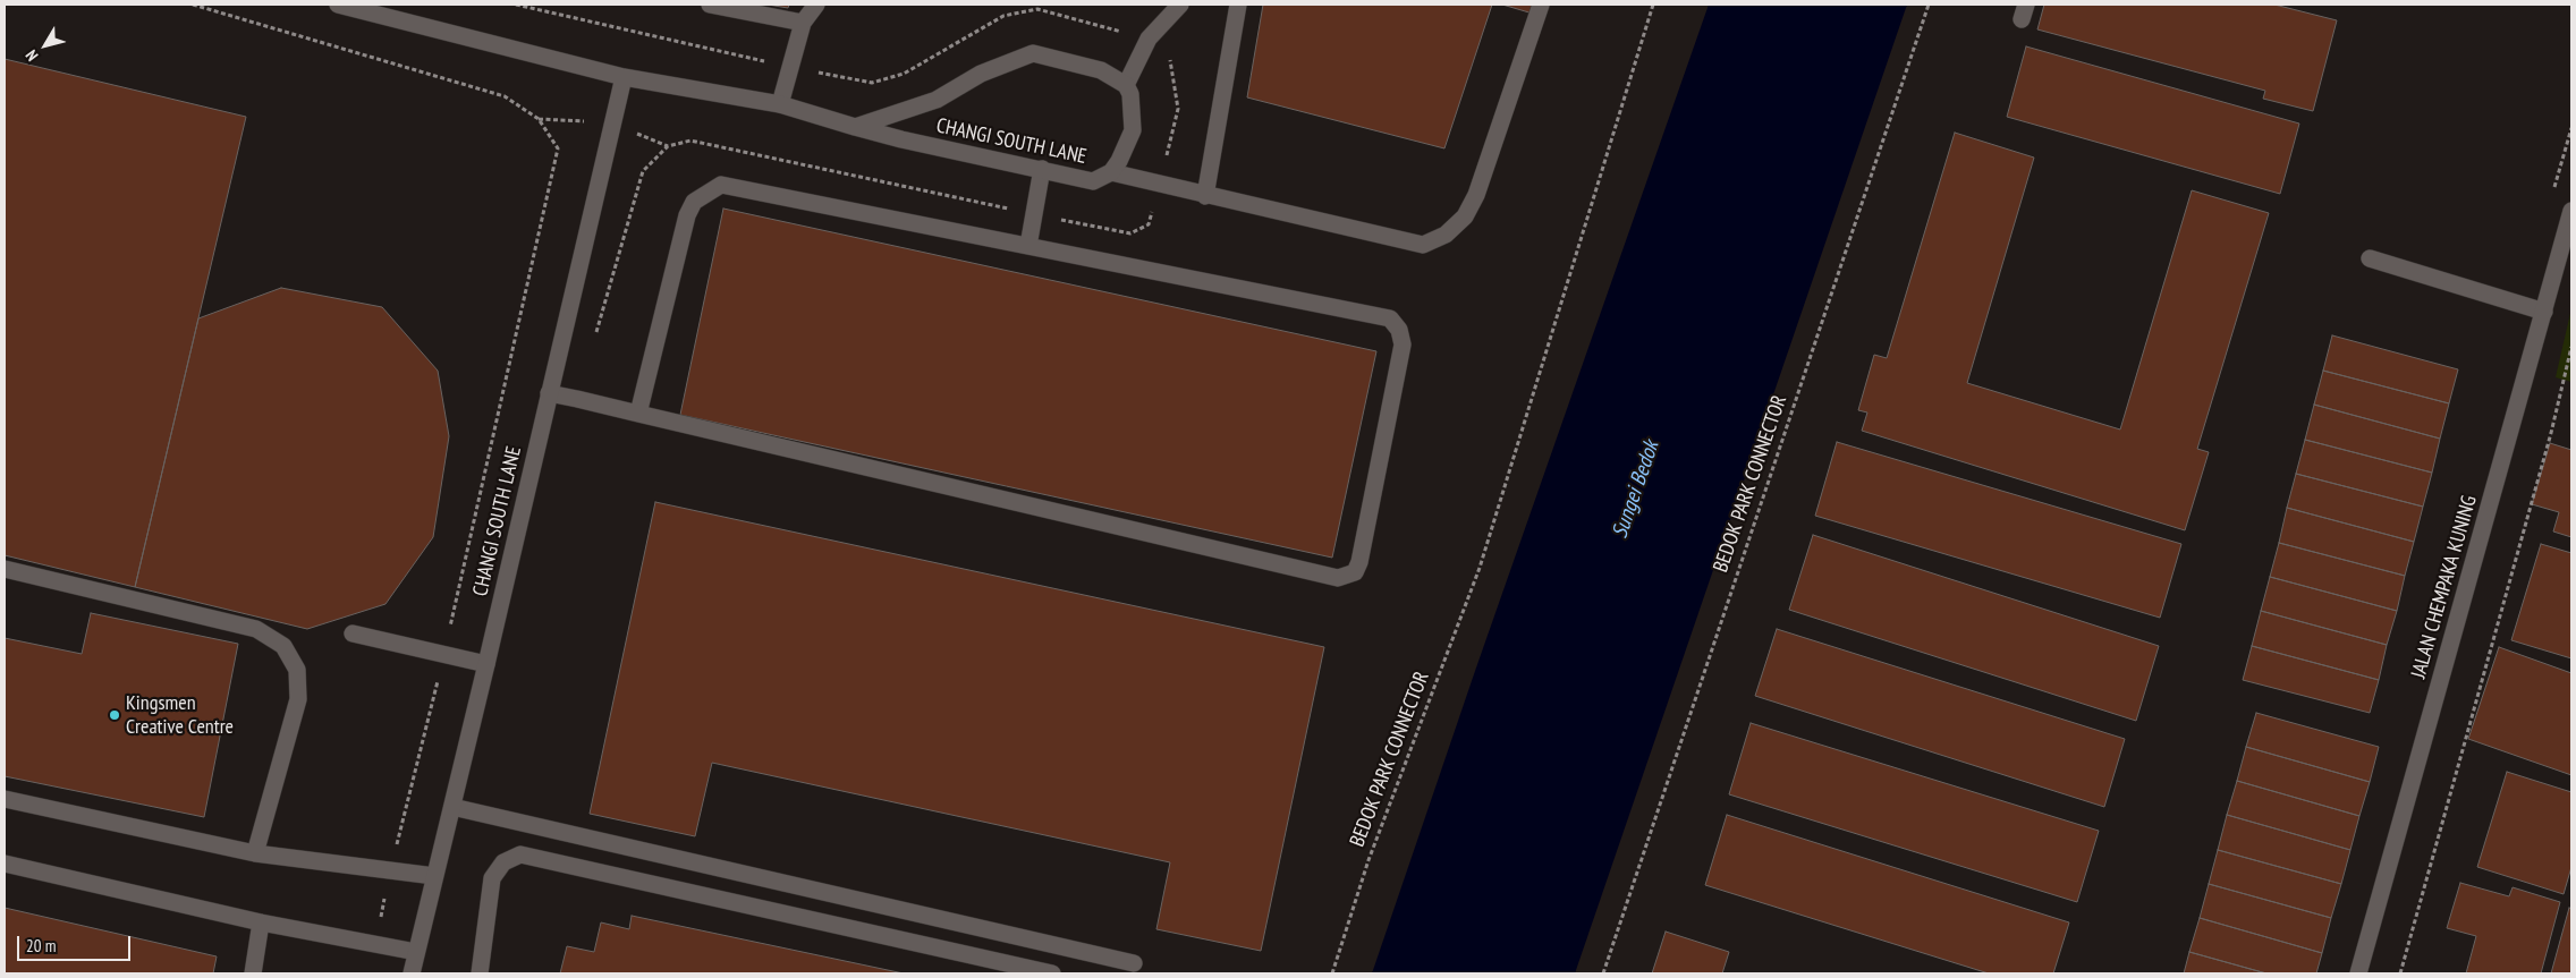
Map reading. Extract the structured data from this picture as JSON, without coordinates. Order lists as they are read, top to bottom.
{
  "streets": {
    "street": ["CHANGI SOUTH LANE", "JALAN CHEMPAKA KUNING"],
    "path": ["BEDOK PARK CONNECTOR"]
  },
  "water": ["Sungei Bedok"],
  "places": ["Kingsmen Creative Centre"],
  "scale_bar": "20 m",
  "north": "bottom left"
}
